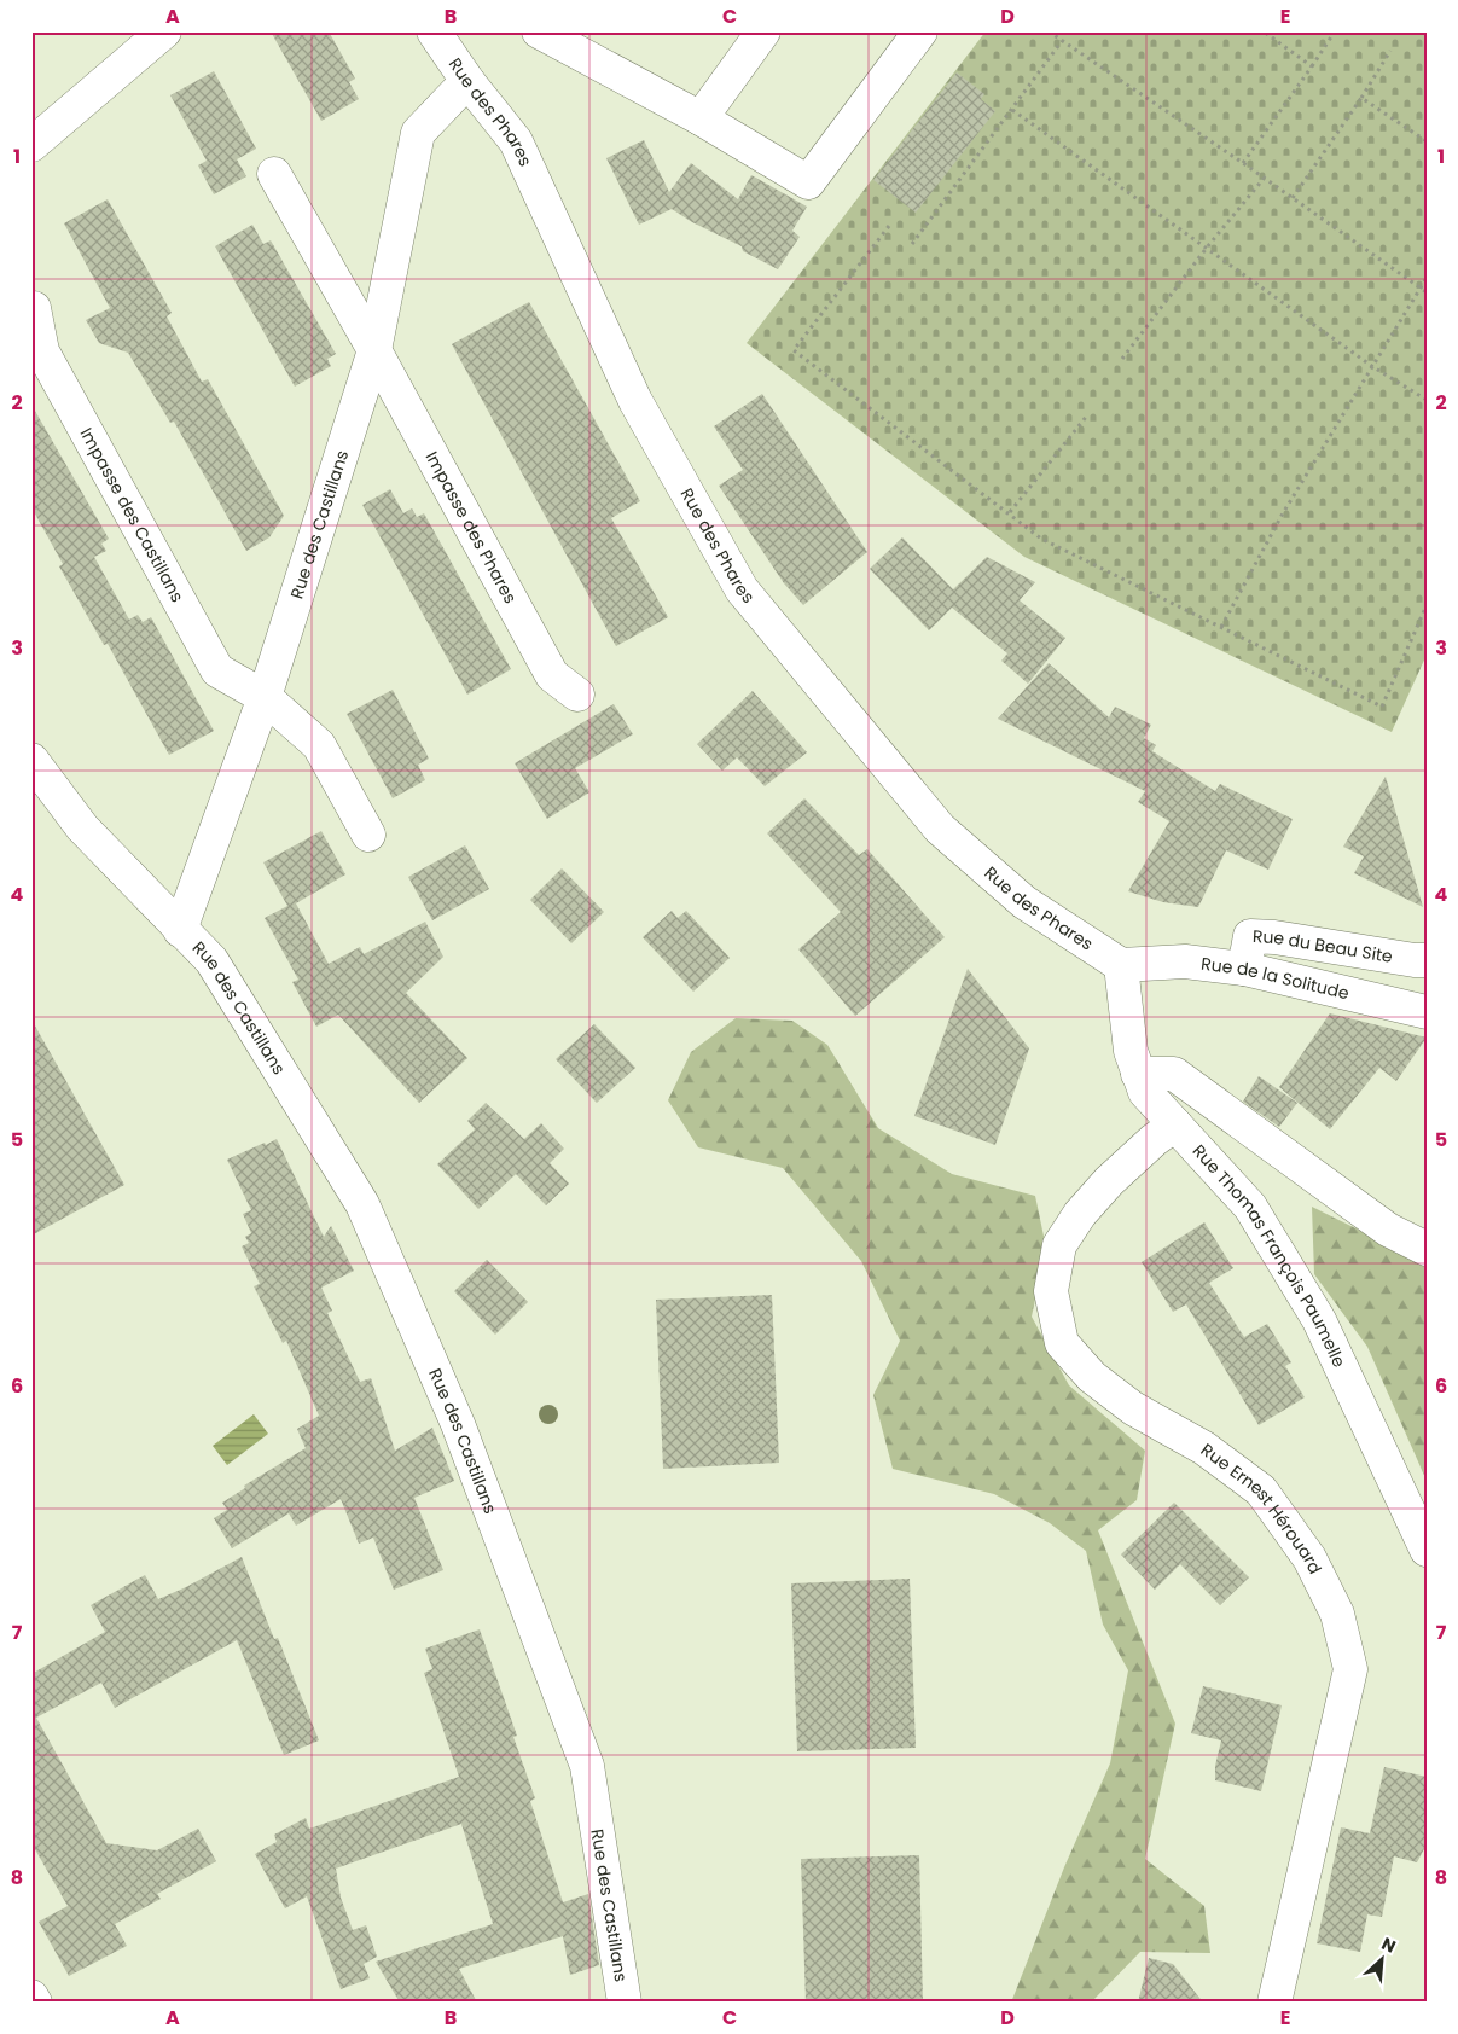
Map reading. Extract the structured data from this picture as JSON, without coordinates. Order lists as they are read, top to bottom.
{
  "streets": {
    "street": [
      "Rue des Phares",
      "Impasse des Castillans",
      "Rue des Castillans",
      "Impasse des Phares",
      "Rue du Beau Site",
      "Rue de la Solitude",
      "Rue Thomas François Paumelle",
      "Rue Ernest Hérouard"
    ]
  },
  "crossings": [
    ["Rue des Phares", "Rue des Castillans"],
    ["Rue des Phares", "Rue de la Solitude"],
    ["Rue des Phares", "Rue Thomas François Paumelle"],
    ["Impasse des Castillans", "Rue des Castillans"],
    ["Rue des Castillans", "Impasse des Phares"],
    ["Rue du Beau Site", "Rue de la Solitude"],
    ["Rue de la Solitude", "Rue Thomas François Paumelle"],
    ["Rue Thomas François Paumelle", "Rue Ernest Hérouard"]
  ],
  "north": "top right",
  "grid": {
    "columns": [
      "A",
      "B",
      "C",
      "D",
      "E"
    ],
    "rows": [
      "1",
      "2",
      "3",
      "4",
      "5",
      "6",
      "7",
      "8"
    ]
  }
}
